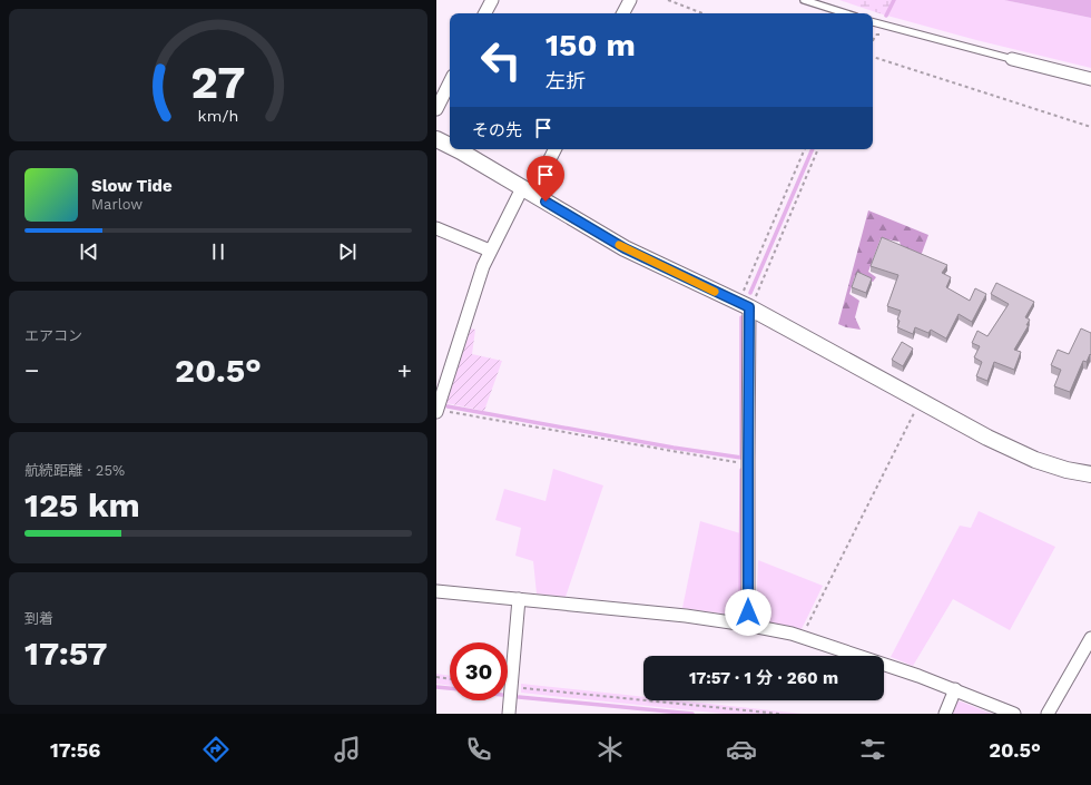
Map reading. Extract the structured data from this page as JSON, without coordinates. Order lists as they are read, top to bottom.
{
  "page": {
    "turn": ["150 m", "左折"],
    "then": "その先",
    "song": ["Slow Tide", "Marlow"],
    "tile": [
      "エアコン",
      ["航続距離 · 25%", "125 km"],
      ["到着", "17:57"]
    ],
    "heat": ["−", "20.5°", "+"],
    "limit": "30",
    "trip": "17:57 · 1 分 · 260 m",
    "tabs": ["17:56", "20.5°"],
    "gauge": ["27", "km/h"]
  }
}
